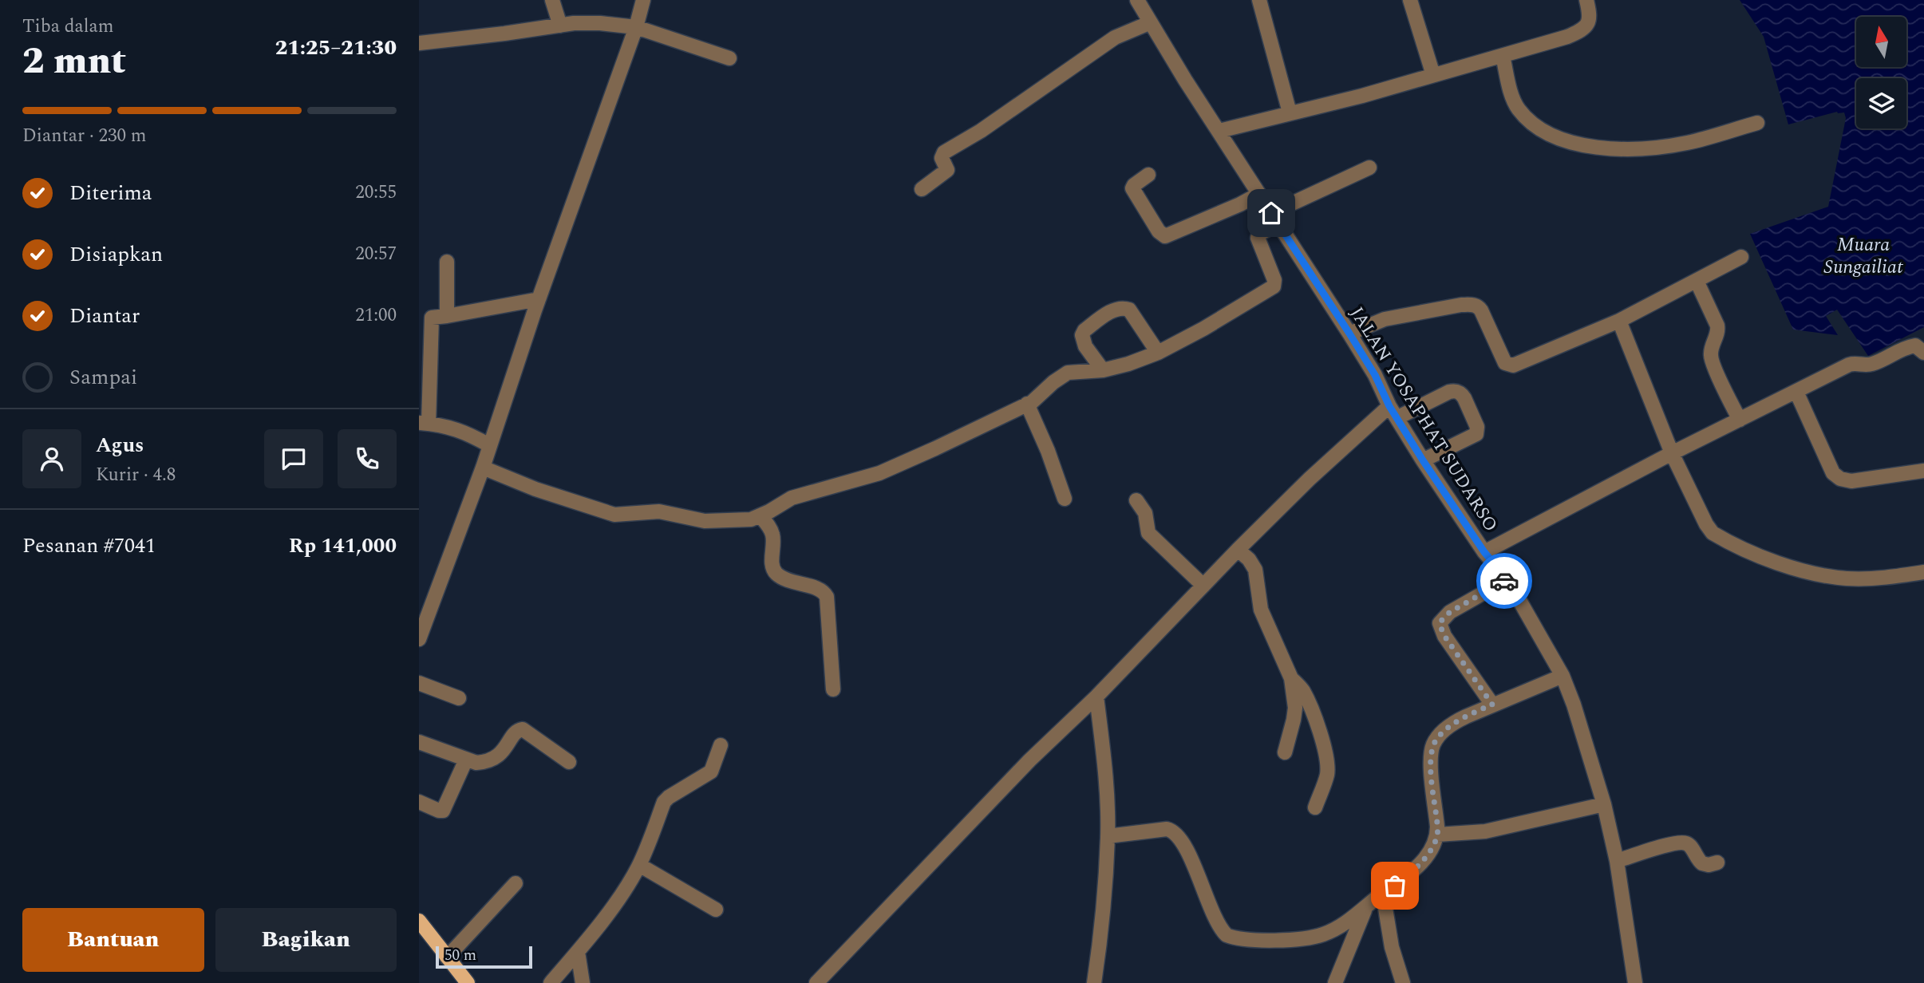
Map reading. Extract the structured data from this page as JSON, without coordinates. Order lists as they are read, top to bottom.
{
  "streets": {
    "street": ["JALAN YOSAPHAT SUDARSO"]
  },
  "water": ["Muara Sungailiat"],
  "scale_bar": "50 m",
  "north": "top",
  "page": {
    "heading": ["2 mnt", "Tiba dalam", "21:25–21:30"],
    "panel": [
      "Agus",
      "Kurir · 4.8",
      "Pesanan #7041",
      "Rp 141,000"
    ],
    "bar": "Diantar · 230 m",
    "list": [
      ["Diterima", "20:55"],
      ["Disiapkan", "20:57"],
      ["Diantar", "21:00"],
      "Sampai"
    ],
    "buttons": ["Bantuan", "Bagikan"],
    "scale": "50 m"
  }
}
